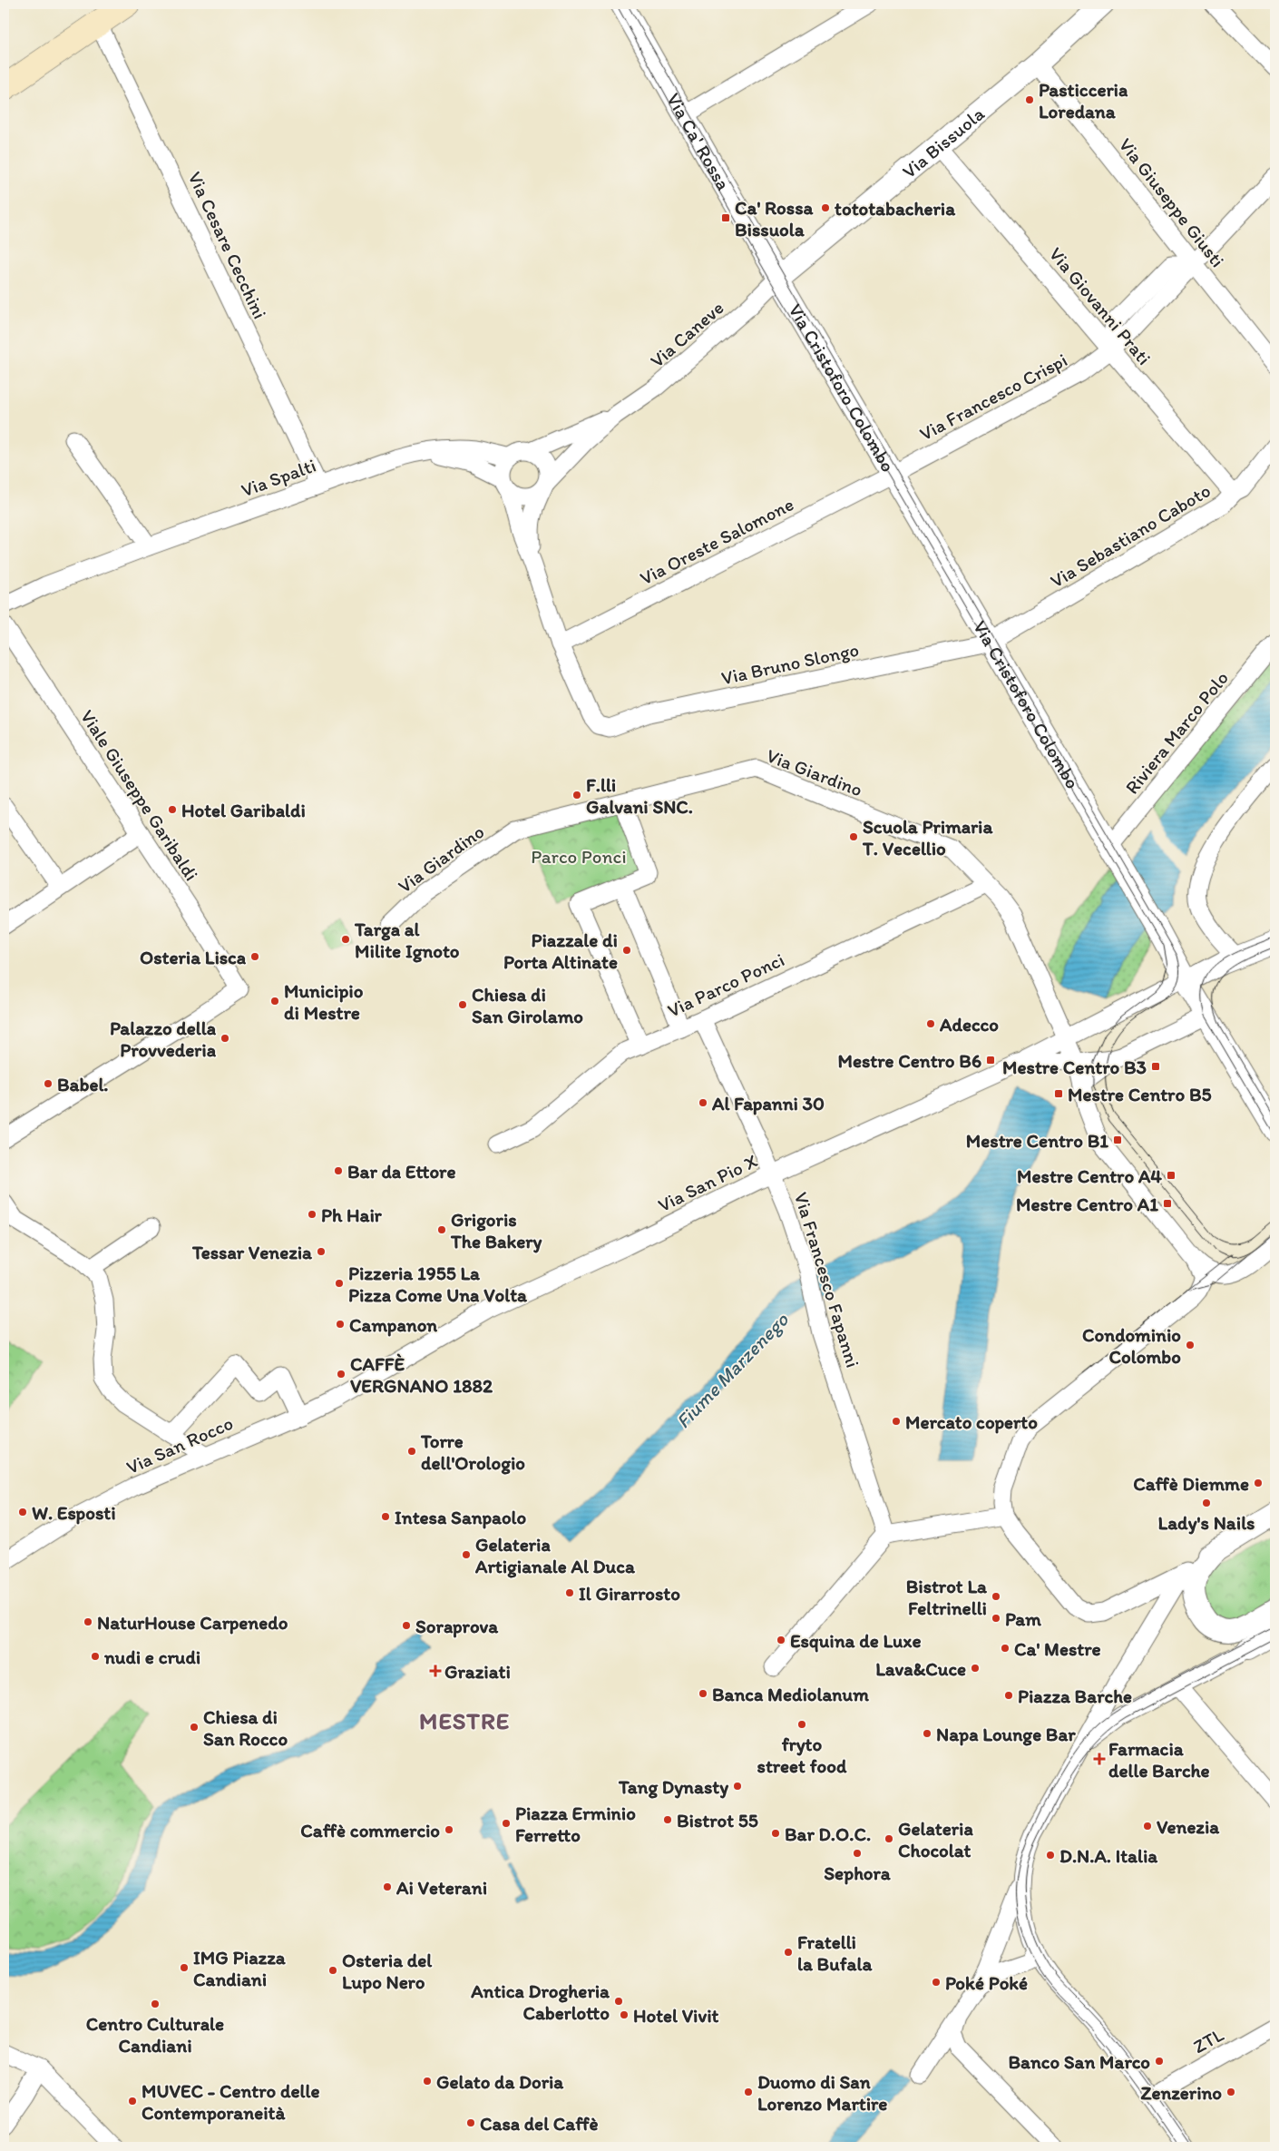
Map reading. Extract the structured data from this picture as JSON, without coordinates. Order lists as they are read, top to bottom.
{
  "streets": {
    "street": [
      "Via Ca' Rossa",
      "Via Bissuola",
      "Via Giuseppe Giusti",
      "Via Cesare Cecchini",
      "Via Giovanni Prati",
      "Via Caneve",
      "Via Cristoforo Colombo",
      "Via Francesco Crispi",
      "Via Spalti",
      "Via Sebastiano Caboto",
      "Via Oreste Salomone",
      "Via Bruno Slongo",
      "Riviera Marco Polo",
      "Via Giardino",
      "Viale Giuseppe Garibaldi",
      "Via Parco Ponci",
      "Via San Pio X",
      "Via Francesco Fapanni",
      "Via San Rocco",
      "ZTL"
    ]
  },
  "crossings": [
    ["Via Ca' Rossa", "Via Bissuola"],
    ["Via Ca' Rossa", "Via Caneve"],
    ["Via Ca' Rossa", "Via Cristoforo Colombo"],
    ["Via Bissuola", "Via Giuseppe Giusti"],
    ["Via Bissuola", "Via Giovanni Prati"],
    ["Via Bissuola", "Via Caneve"],
    ["Via Bissuola", "Via Cristoforo Colombo"],
    ["Via Giuseppe Giusti", "Via Francesco Crispi"],
    ["Via Cesare Cecchini", "Via Spalti"],
    ["Via Giovanni Prati", "Via Francesco Crispi"],
    ["Via Giovanni Prati", "Via Sebastiano Caboto"],
    ["Via Caneve", "Via Cristoforo Colombo"],
    ["Via Caneve", "Via Spalti"],
    ["Via Caneve", "Via Oreste Salomone"],
    ["Via Caneve", "Via Bruno Slongo"],
    ["Via Cristoforo Colombo", "Via Francesco Crispi"],
    ["Via Cristoforo Colombo", "Via Sebastiano Caboto"],
    ["Via Cristoforo Colombo", "Via Oreste Salomone"],
    ["Via Cristoforo Colombo", "Via Bruno Slongo"],
    ["Via Cristoforo Colombo", "Riviera Marco Polo"],
    ["Via Francesco Crispi", "Via Oreste Salomone"],
    ["Via Sebastiano Caboto", "Via Bruno Slongo"],
    ["Via Giardino", "Via Parco Ponci"],
    ["Via Giardino", "Via San Pio X"],
    ["Via Parco Ponci", "Via Francesco Fapanni"],
    ["Via San Pio X", "Via Francesco Fapanni"],
    ["Via San Pio X", "Via San Rocco"]
  ],
  "districts": ["MESTRE"],
  "water": ["Fiume Marzenego"],
  "parks": ["Parco Ponci"],
  "places": {
    "other": [
      "Pasticceria Loredana",
      "tototabacheria",
      "F.lli Galvani SNC.",
      "Hotel Garibaldi",
      "Scuola Primaria T. Vecellio",
      "Targa al Milite Ignoto",
      "Piazzale di Porta Altinate",
      "Osteria Lisca",
      "Municipio di Mestre",
      "Chiesa di San Girolamo",
      "Adecco",
      "Palazzo della Provvederia",
      "Babel.",
      "Al Fapanni 30",
      "Bar da Ettore",
      "Ph Hair",
      "Grigoris The Bakery",
      "Tessar Venezia",
      "Pizzeria 1955 La Pizza Come Una Volta",
      "Campanon",
      "Condominio Colombo",
      "CAFFÈ VERGNANO 1882",
      "Mercato coperto",
      "Torre dell'Orologio",
      "Caffè Diemme",
      "Lady's Nails",
      "W. Esposti",
      "Intesa Sanpaolo",
      "Gelateria Artigianale Al Duca",
      "Il Girarrosto",
      "Bistrot La Feltrinelli",
      "Pam",
      "NaturHouse Carpenedo",
      "Soraprova",
      "Esquina de Luxe",
      "Ca' Mestre",
      "nudi e crudi",
      "Lava&Cuce",
      "Banca Mediolanum",
      "Piazza Barche",
      "fryto street food",
      "Chiesa di San Rocco",
      "Napa Lounge Bar",
      "Tang Dynasty",
      "Bistrot 55",
      "Piazza Erminio Ferretto",
      "Venezia",
      "Caffè commercio",
      "Bar D.O.C.",
      "Gelateria Chocolat",
      "Sephora",
      "D.N.A. Italia",
      "Ai Veterani",
      "Fratelli la Bufala",
      "IMG Piazza Candiani",
      "Osteria del Lupo Nero",
      "Poké Poké",
      "Antica Drogheria Caberlotto",
      "Centro Culturale Candiani",
      "Hotel Vivit",
      "Banco San Marco",
      "Gelato da Doria",
      "Duomo di San Lorenzo Martire",
      "Zenzerino",
      "MUVEC - Centro delle Contemporaneità",
      "Casa del Caffè"
    ],
    "transit": [
      "Ca' Rossa Bissuola",
      "Mestre Centro B6",
      "Mestre Centro B3",
      "Mestre Centro B5",
      "Mestre Centro B1",
      "Mestre Centro A4",
      "Mestre Centro A1"
    ],
    "health": ["Graziati", "Farmacia delle Barche"]
  }
}
